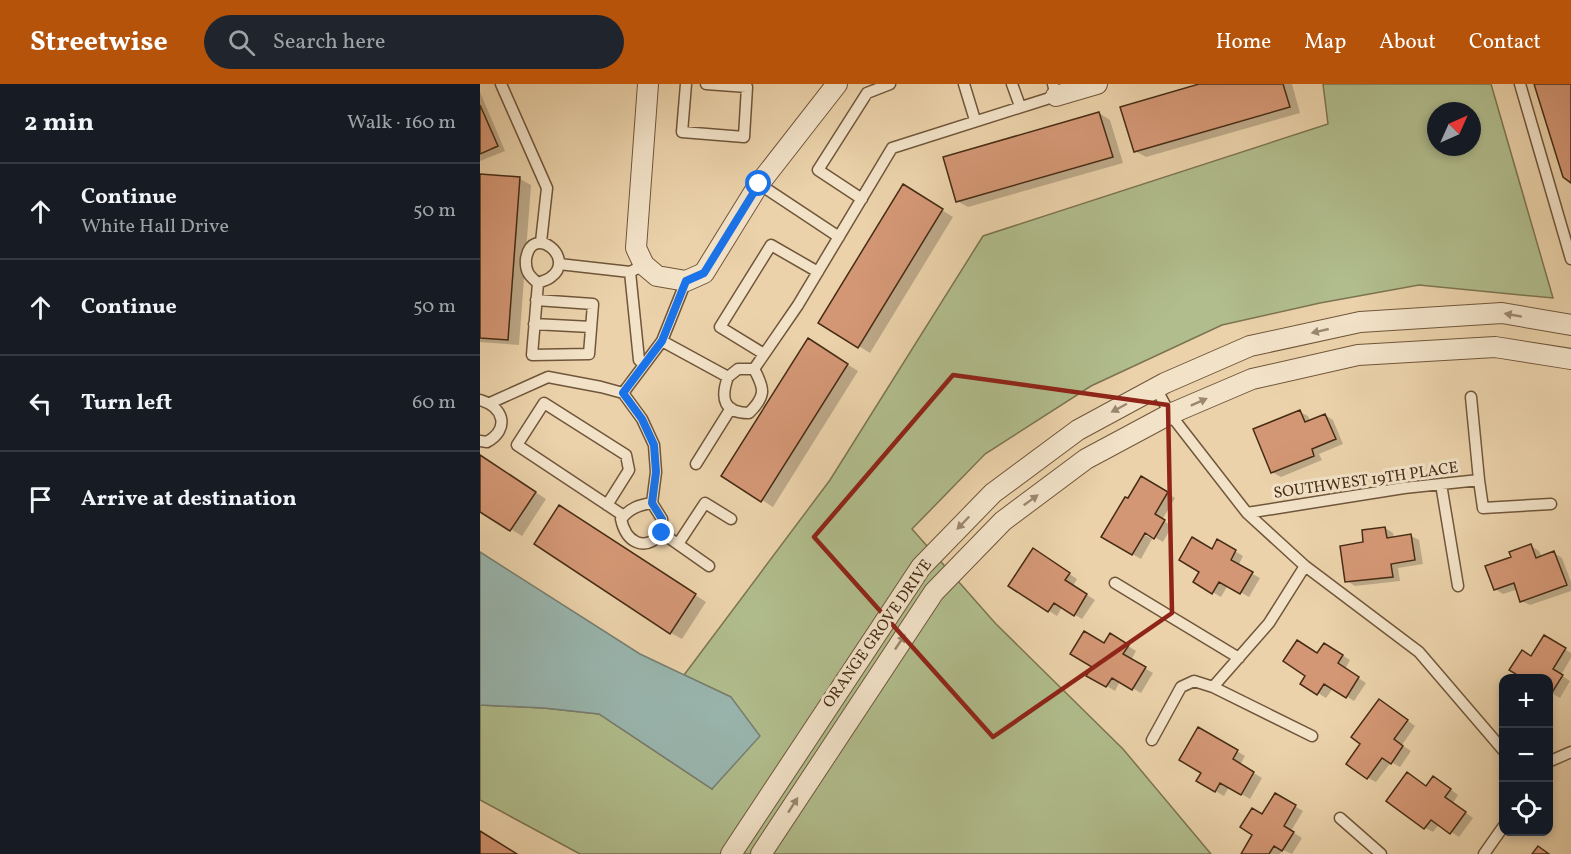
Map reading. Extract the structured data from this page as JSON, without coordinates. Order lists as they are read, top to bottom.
{
  "streets": {
    "street": ["ORANGE GROVE DRIVE"],
    "lane": ["SOUTHWEST 19TH PLACE"]
  },
  "north": "top right",
  "page": {
    "header": "Streetwise",
    "search": "Search here",
    "nav": [
      "Home",
      "Map",
      "About",
      "Contact"
    ],
    "heading": ["2 min", "Walk · 160 m"],
    "list": [
      ["Continue", "White Hall Drive", "50 m"],
      ["Continue", "50 m"],
      ["Turn left", "60 m"],
      "Arrive at destination"
    ],
    "map_buttons": ["+", "−"]
  }
}
